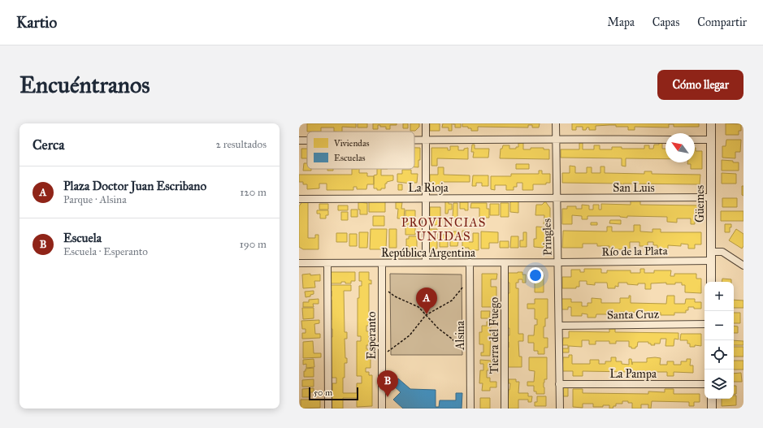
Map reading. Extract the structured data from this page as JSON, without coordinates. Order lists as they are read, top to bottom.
{
  "streets": {
    "street": [
      "La Rioja",
      "San Luis",
      "Güemes",
      "Pringles",
      "Río de la Plata",
      "República Argentina",
      "Santa Cruz",
      "Esperanto",
      "Alsina",
      "Tierra del Fuego",
      "La Pampa"
    ]
  },
  "crossings": [
    ["La Rioja", "San Luis"],
    ["La Rioja", "Pringles"],
    ["San Luis", "Güemes"],
    ["San Luis", "Pringles"],
    ["Güemes", "Río de la Plata"],
    ["Pringles", "Río de la Plata"],
    ["Pringles", "República Argentina"],
    ["Pringles", "Santa Cruz"],
    ["Pringles", "La Pampa"],
    ["Río de la Plata", "República Argentina"],
    ["República Argentina", "Esperanto"],
    ["República Argentina", "Alsina"],
    ["República Argentina", "Tierra del Fuego"]
  ],
  "districts": ["PROVINCIAS UNIDAS"],
  "legend": ["Viviendas", "Escuelas"],
  "scale_bar": "50 m",
  "north": "top left",
  "page": {
    "header": "Kartio",
    "nav": ["Mapa", "Capas", "Compartir"],
    "buttons": "Cómo llegar",
    "title": "Encuéntranos",
    "heading": ["Cerca", "2 resultados"],
    "list": [
      {
        "mark": "A",
        "name": "Plaza Doctor Juan Escribano",
        "note": "Parque · Alsina",
        "value": "120 m"
      },
      {
        "mark": "B",
        "name": "Escuela",
        "note": "Escuela · Esperanto",
        "value": "190 m"
      }
    ],
    "map_buttons": ["+", "−"],
    "pins": ["A", "B"],
    "scale": "50 m"
  }
}
